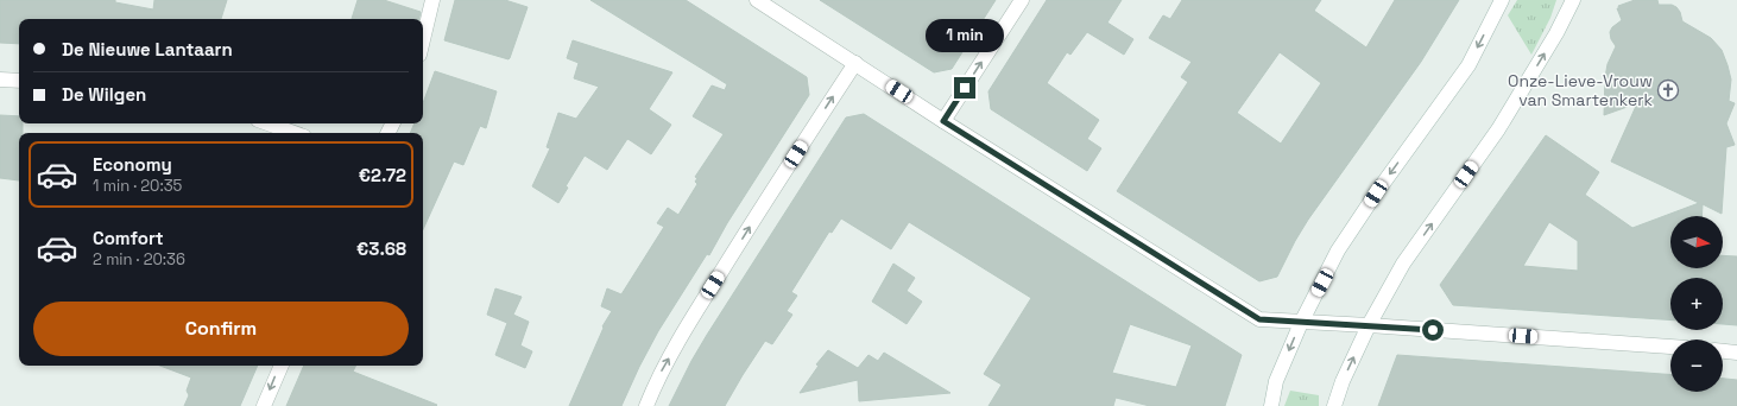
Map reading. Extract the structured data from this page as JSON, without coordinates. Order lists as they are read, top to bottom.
{
  "places": {
    "church": ["Onze-Lieve-Vrouw van Smartenkerk"]
  },
  "north": "right",
  "page": {
    "bubble": "1 min",
    "banner": ["De Nieuwe Lantaarn", "De Wilgen"],
    "list": [
      {
        "name": "Economy",
        "note": "1 min · 20:35",
        "value": "€2.72"
      },
      {
        "name": "Comfort",
        "note": "2 min · 20:36",
        "value": "€3.68"
      }
    ],
    "map_buttons": ["+", "−"],
    "buttons": "Confirm"
  }
}
